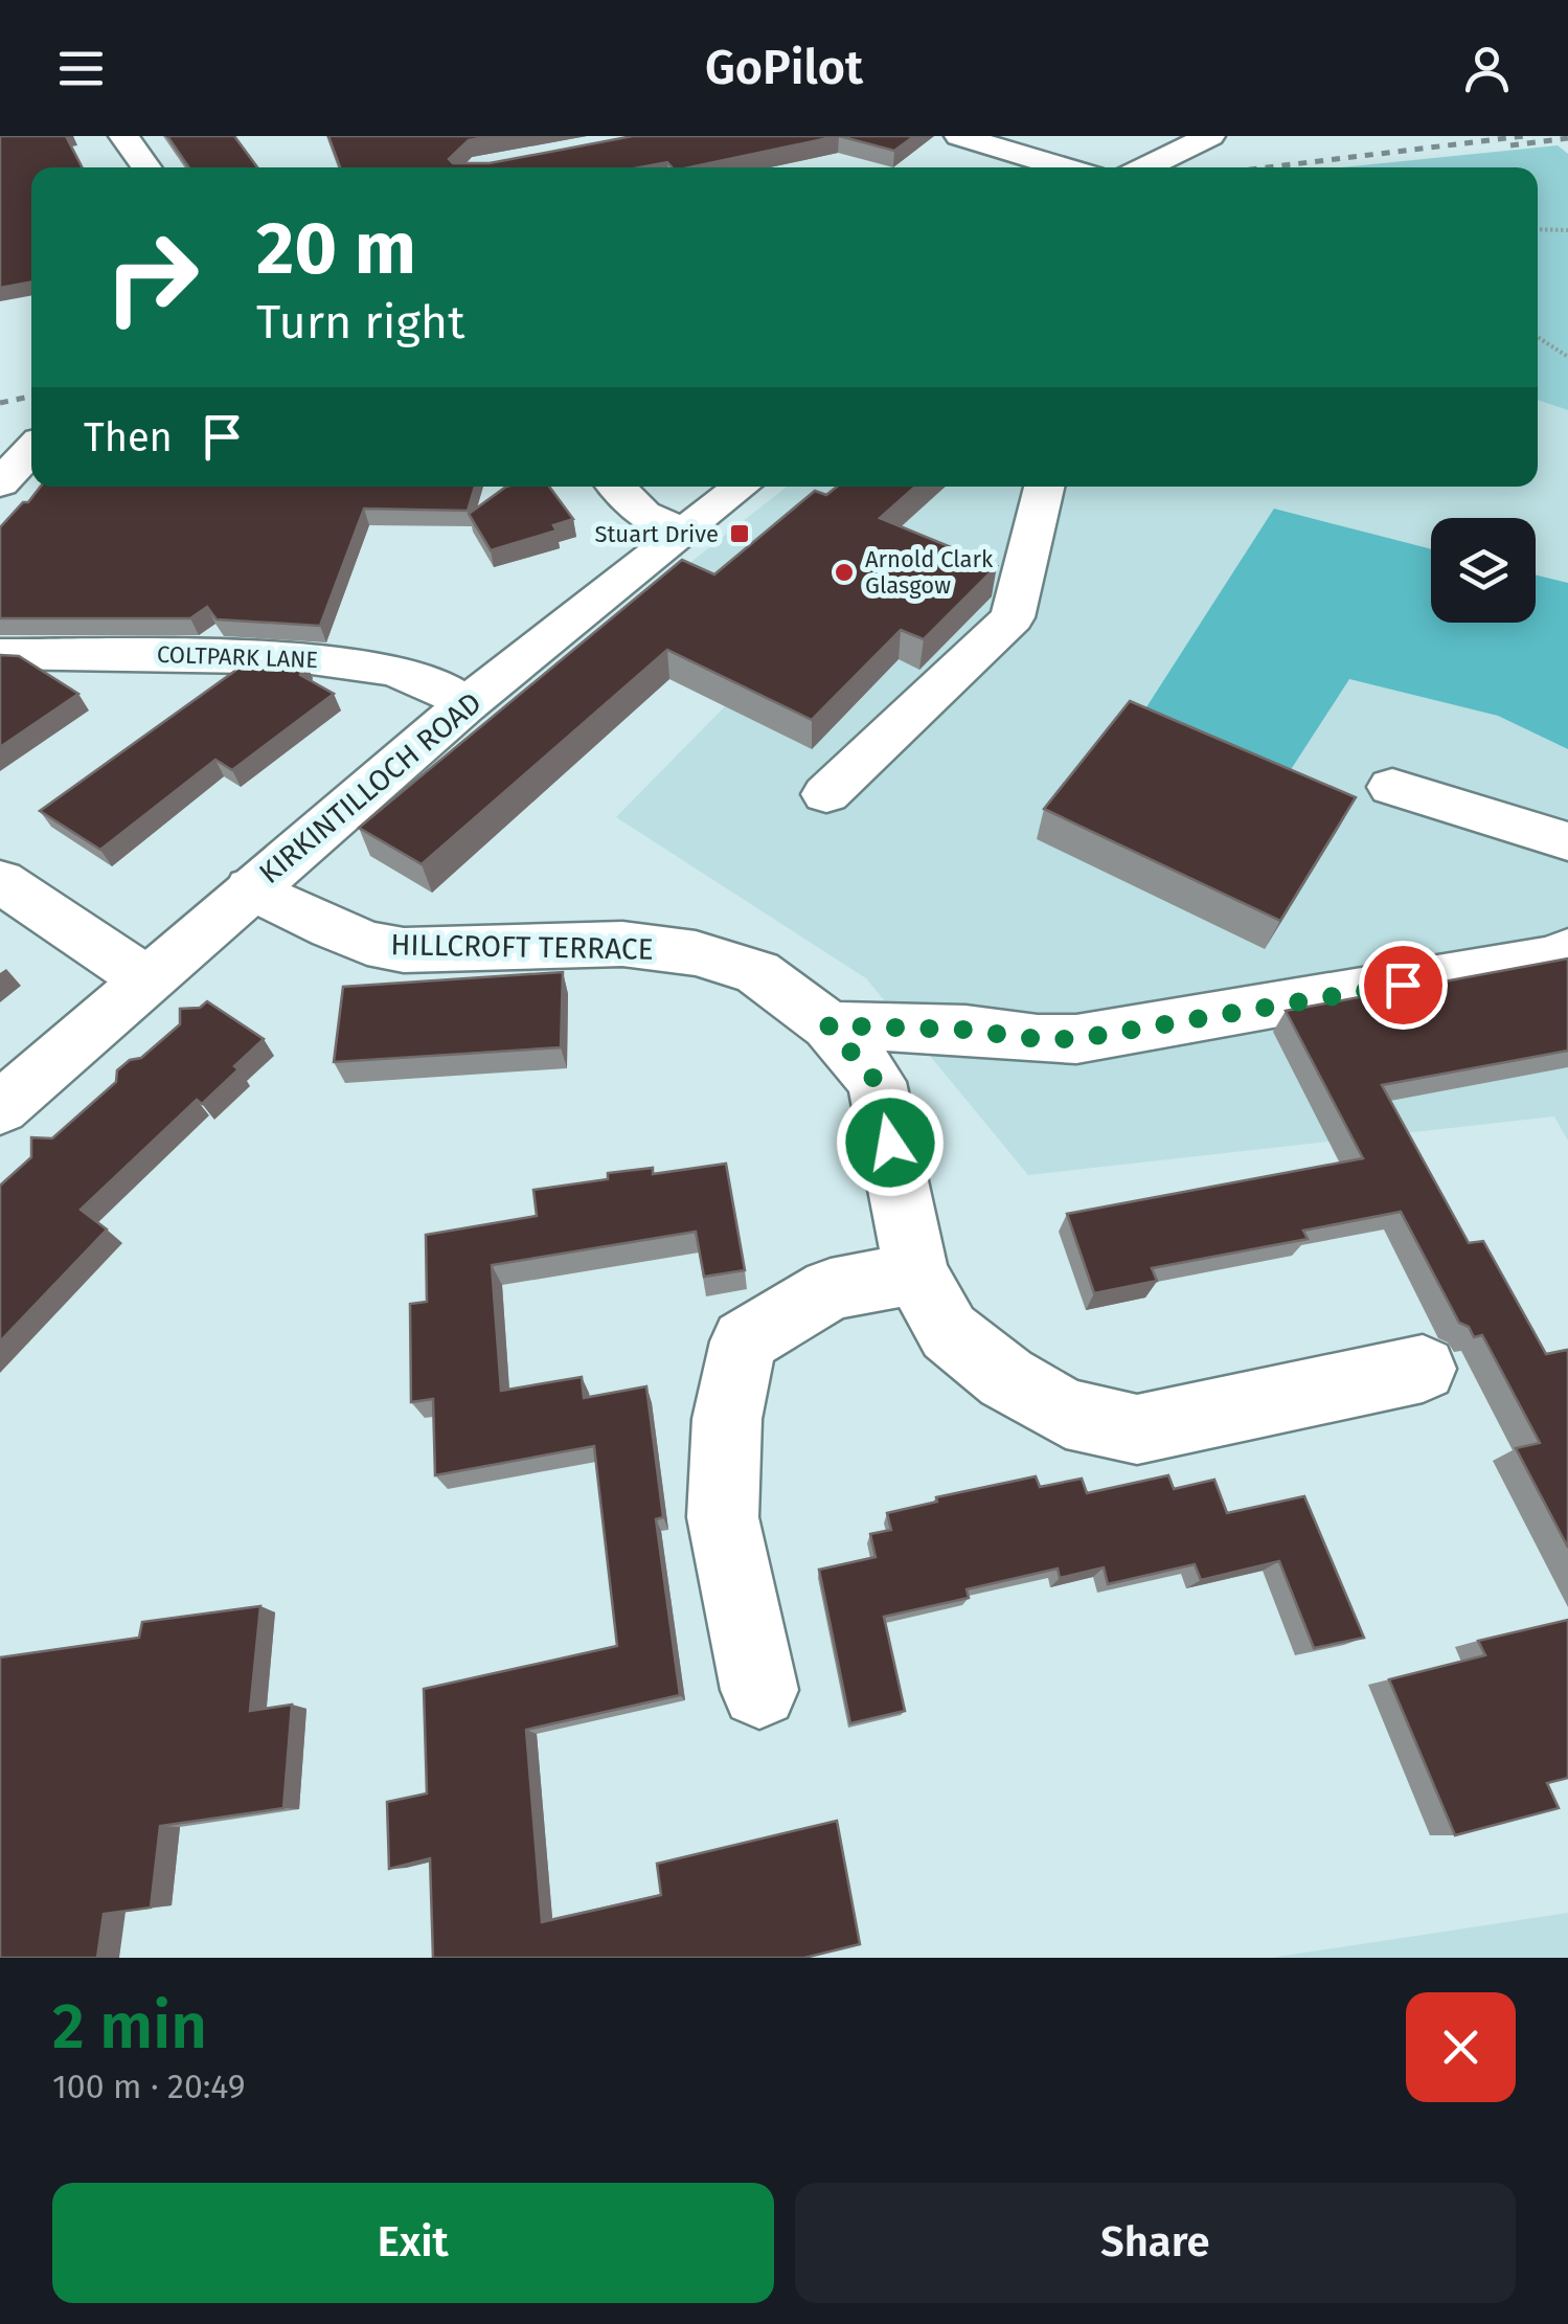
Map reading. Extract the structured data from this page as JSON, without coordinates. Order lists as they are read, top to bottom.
{
  "streets": {
    "street": ["COLTPARK LANE", "KIRKINTILLOCH ROAD", "HILLCROFT TERRACE"]
  },
  "crossings": [
    ["COLTPARK LANE", "KIRKINTILLOCH ROAD"],
    ["KIRKINTILLOCH ROAD", "HILLCROFT TERRACE"]
  ],
  "places": {
    "transit": ["Stuart Drive"],
    "other": ["Arnold Clark Glasgow"]
  },
  "page": {
    "header": "GoPilot",
    "turn": ["20 m", "Turn right"],
    "then": "Then",
    "heading": ["2 min", "100 m · 20:49"],
    "buttons": ["Exit", "Share"]
  }
}
